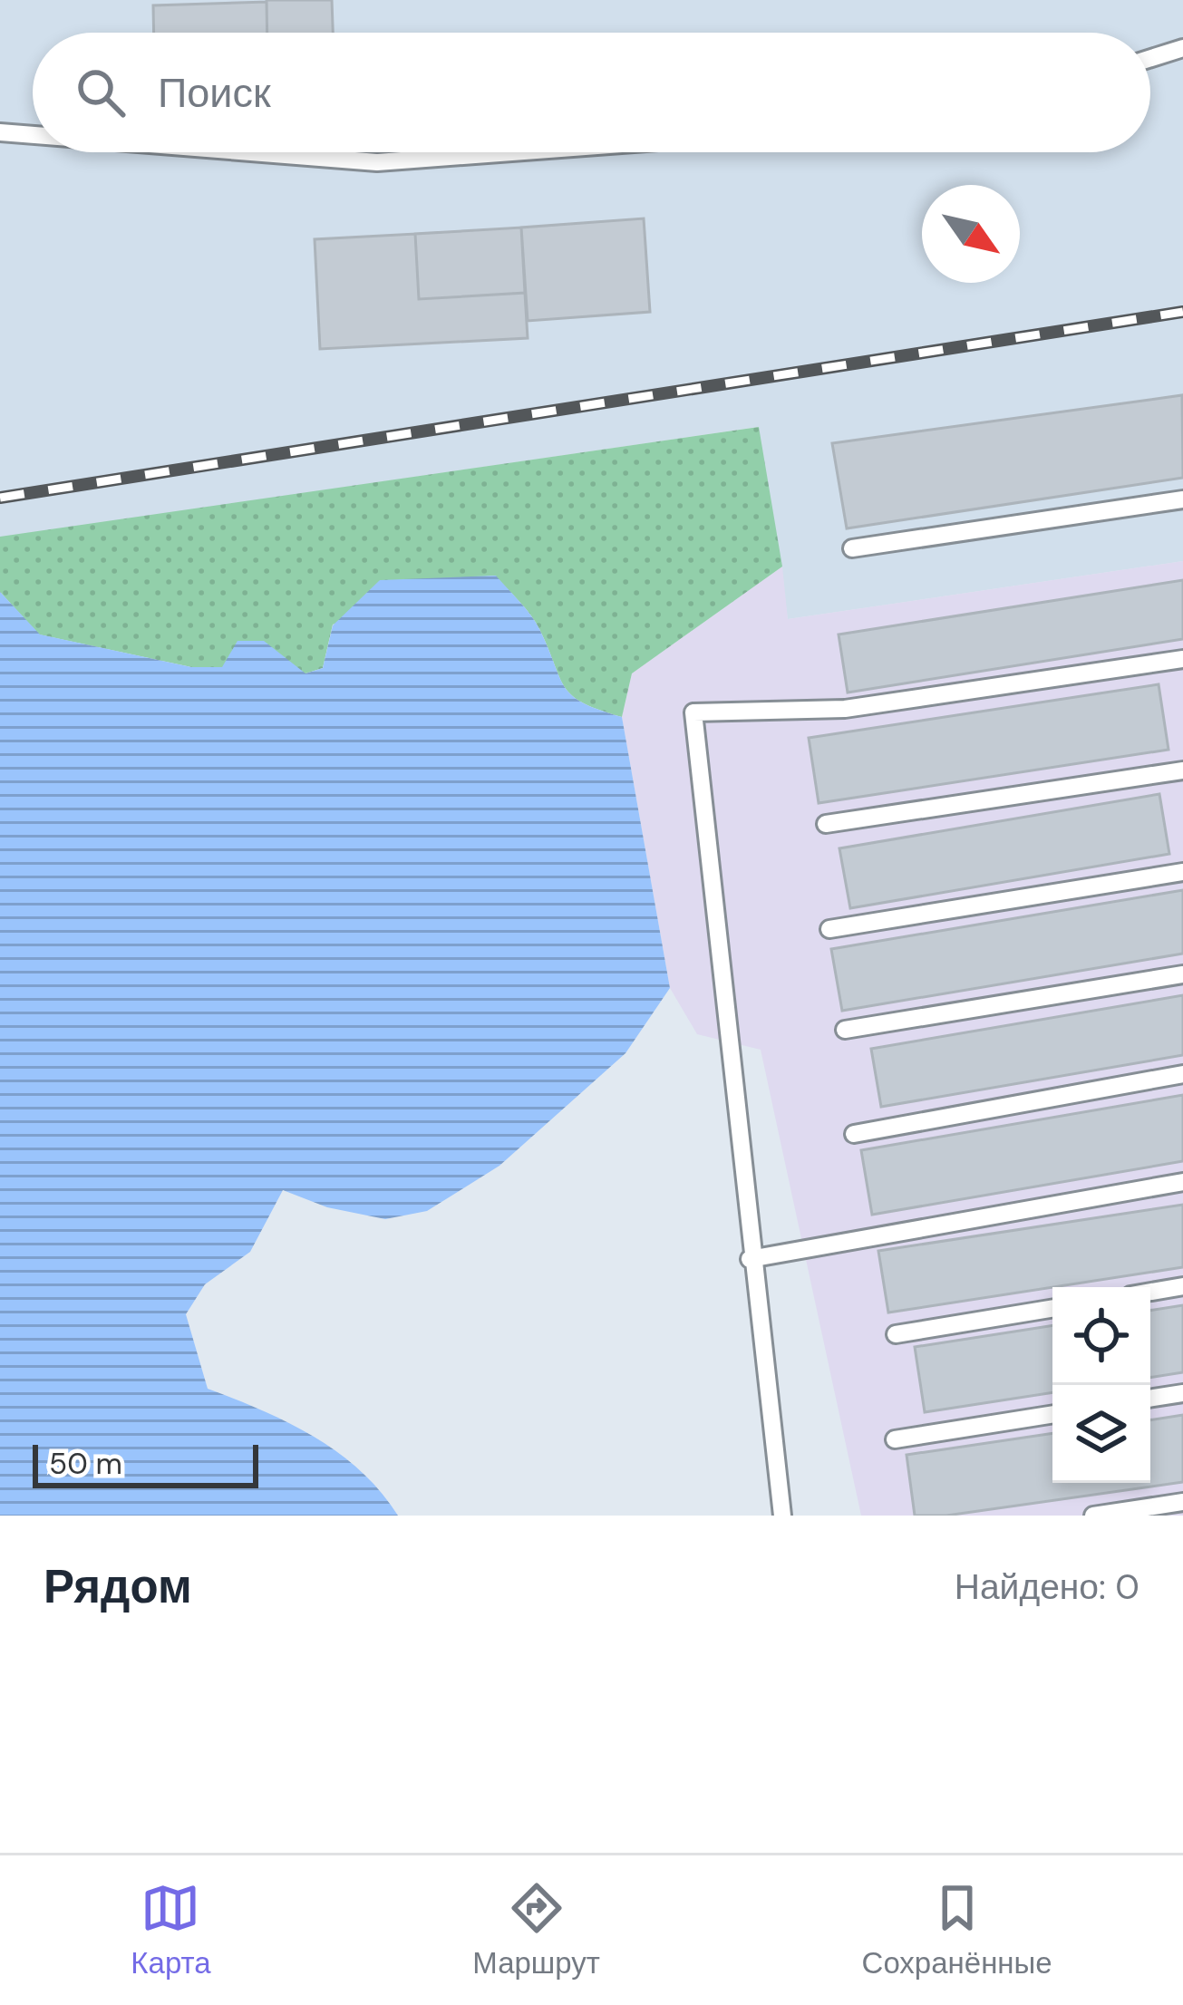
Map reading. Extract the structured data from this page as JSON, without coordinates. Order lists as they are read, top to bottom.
{
  "scale_bar": "50 m",
  "north": "bottom right",
  "page": {
    "search": "Поиск",
    "scale": "50 m",
    "heading": ["Рядом", "Найдено: 0"],
    "nav": ["Карта", "Маршрут", "Сохранённые"]
  }
}
